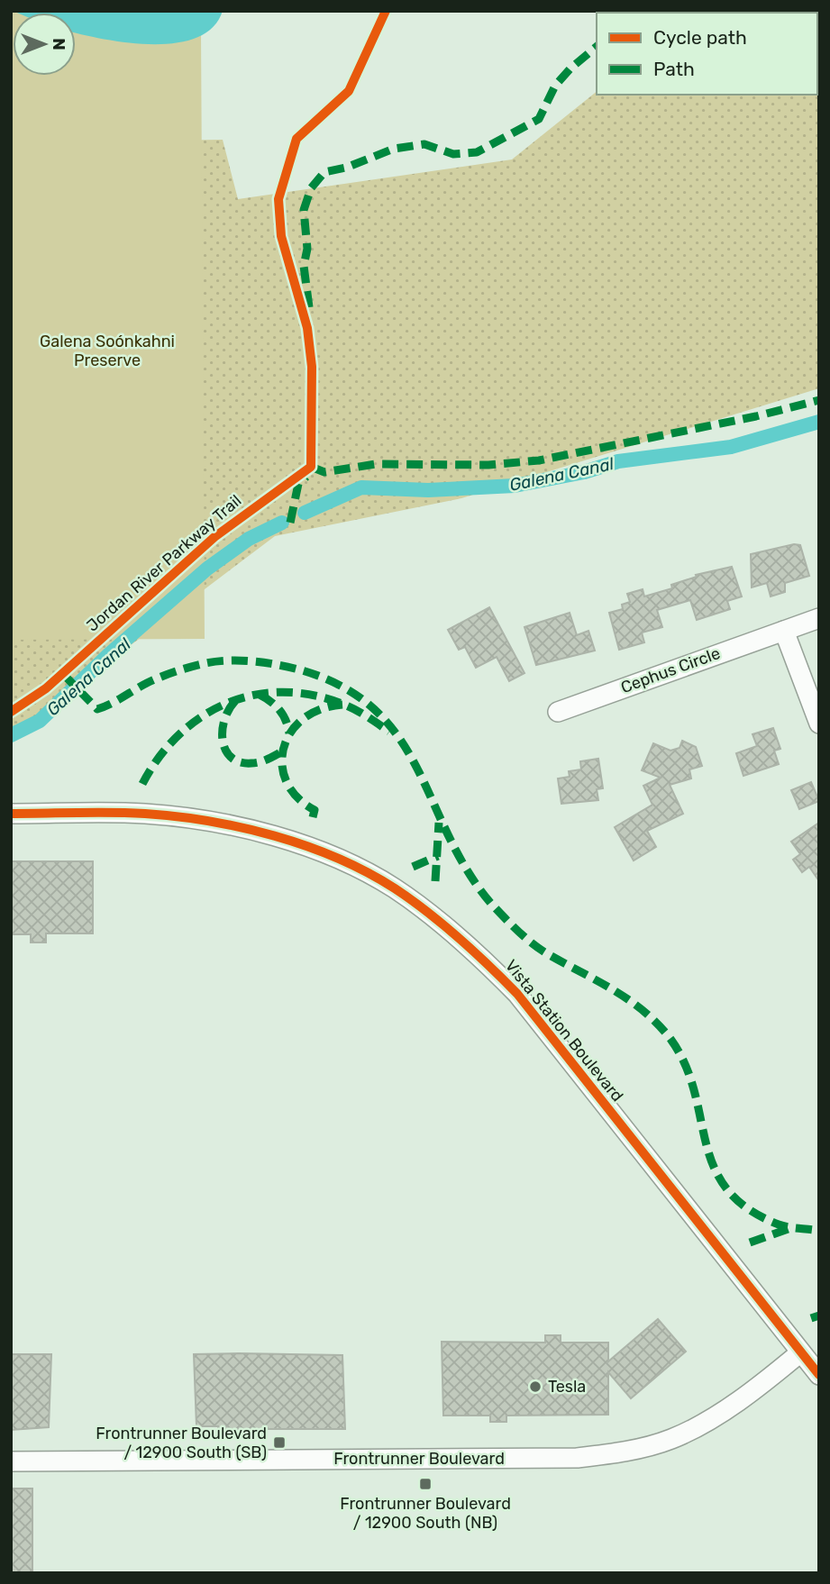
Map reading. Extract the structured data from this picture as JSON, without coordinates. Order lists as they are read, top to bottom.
{
  "streets": {
    "street": ["Cephus Circle", "Vista Station Boulevard", "Frontrunner Boulevard"],
    "cycle path": ["Jordan River Parkway Trail"]
  },
  "crossings": [
    ["Vista Station Boulevard", "Frontrunner Boulevard"]
  ],
  "water": ["Galena Canal"],
  "parks": ["Galena Soónkahni Preserve"],
  "places": {
    "other": ["Tesla"],
    "transit": ["Frontrunner Boulevard / 12900 South (SB)", "Frontrunner Boulevard / 12900 South (NB)"]
  },
  "legend": ["Cycle path", "Path"],
  "north": "right"
}
